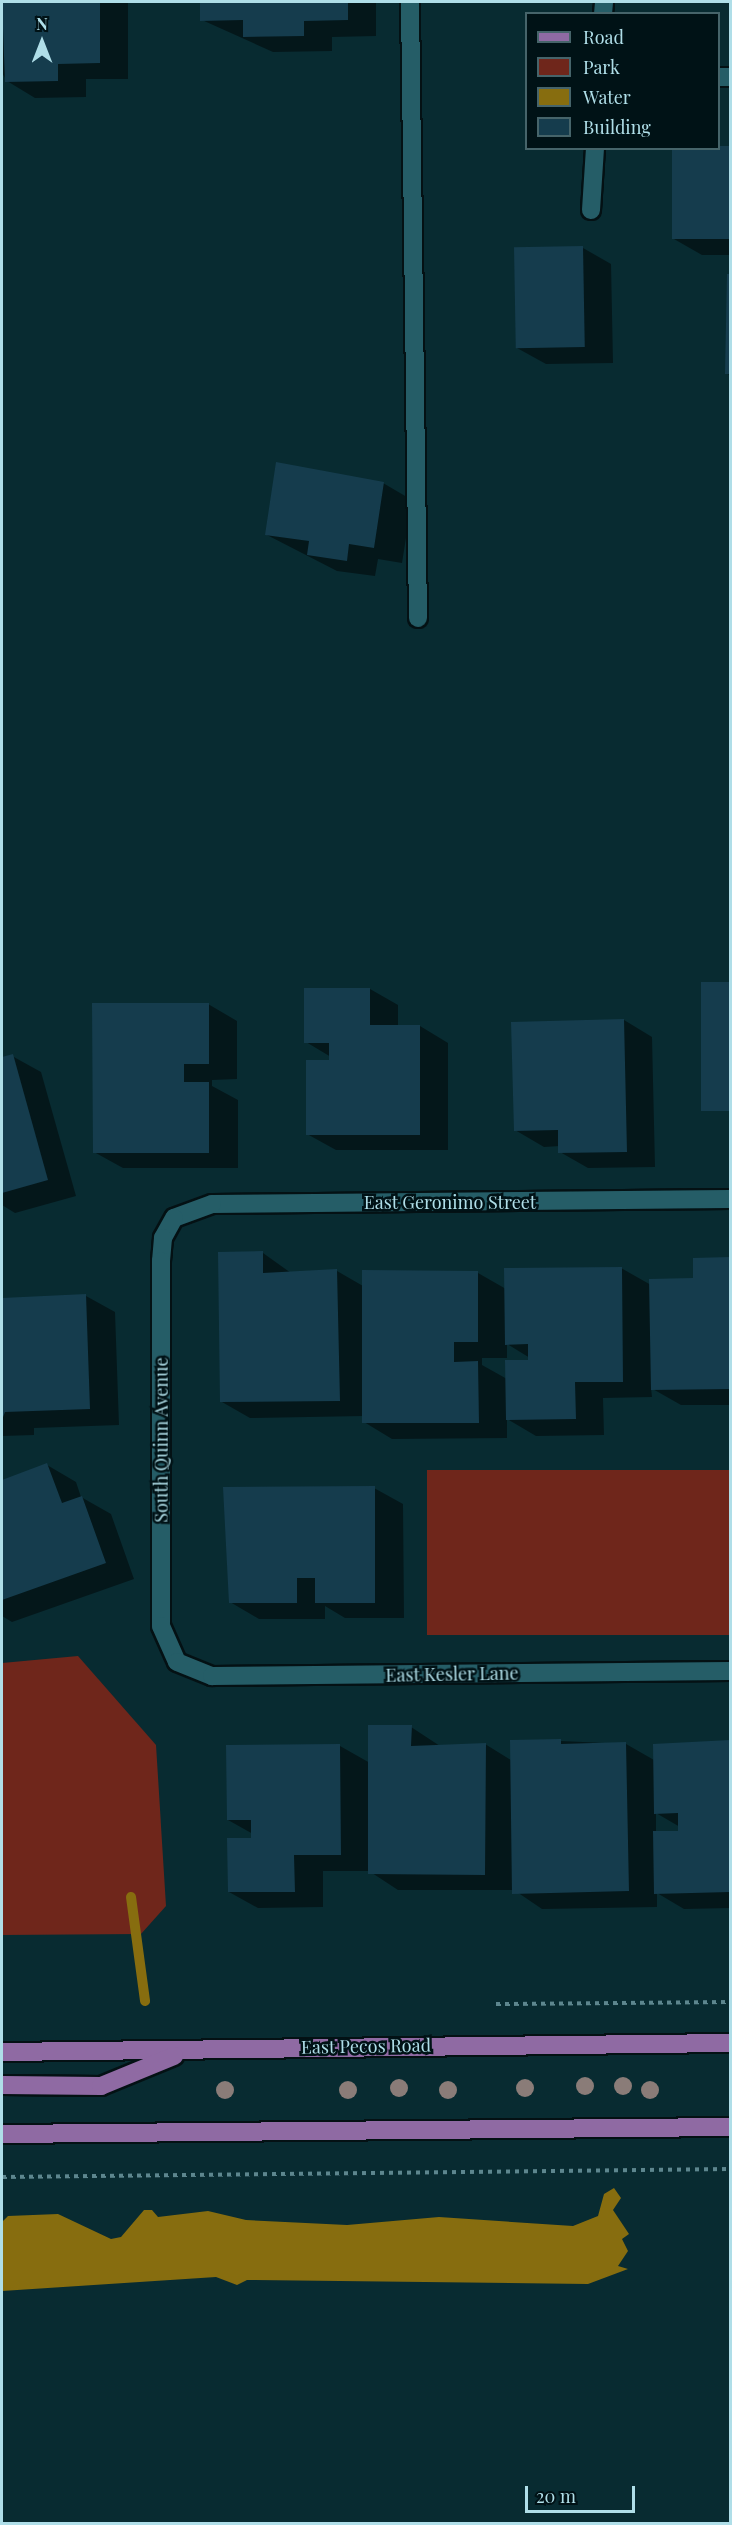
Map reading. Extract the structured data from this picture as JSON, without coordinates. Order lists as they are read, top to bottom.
{
  "streets": {
    "main road": ["East Pecos Road"],
    "street": ["East Geronimo Street", "South Quinn Avenue", "East Kesler Lane"]
  },
  "crossings": [
    ["East Geronimo Street", "South Quinn Avenue"],
    ["South Quinn Avenue", "East Kesler Lane"]
  ],
  "legend": [
    "Road",
    "Park",
    "Water",
    "Building"
  ],
  "scale_bar": "20 m",
  "north": "top"
}
